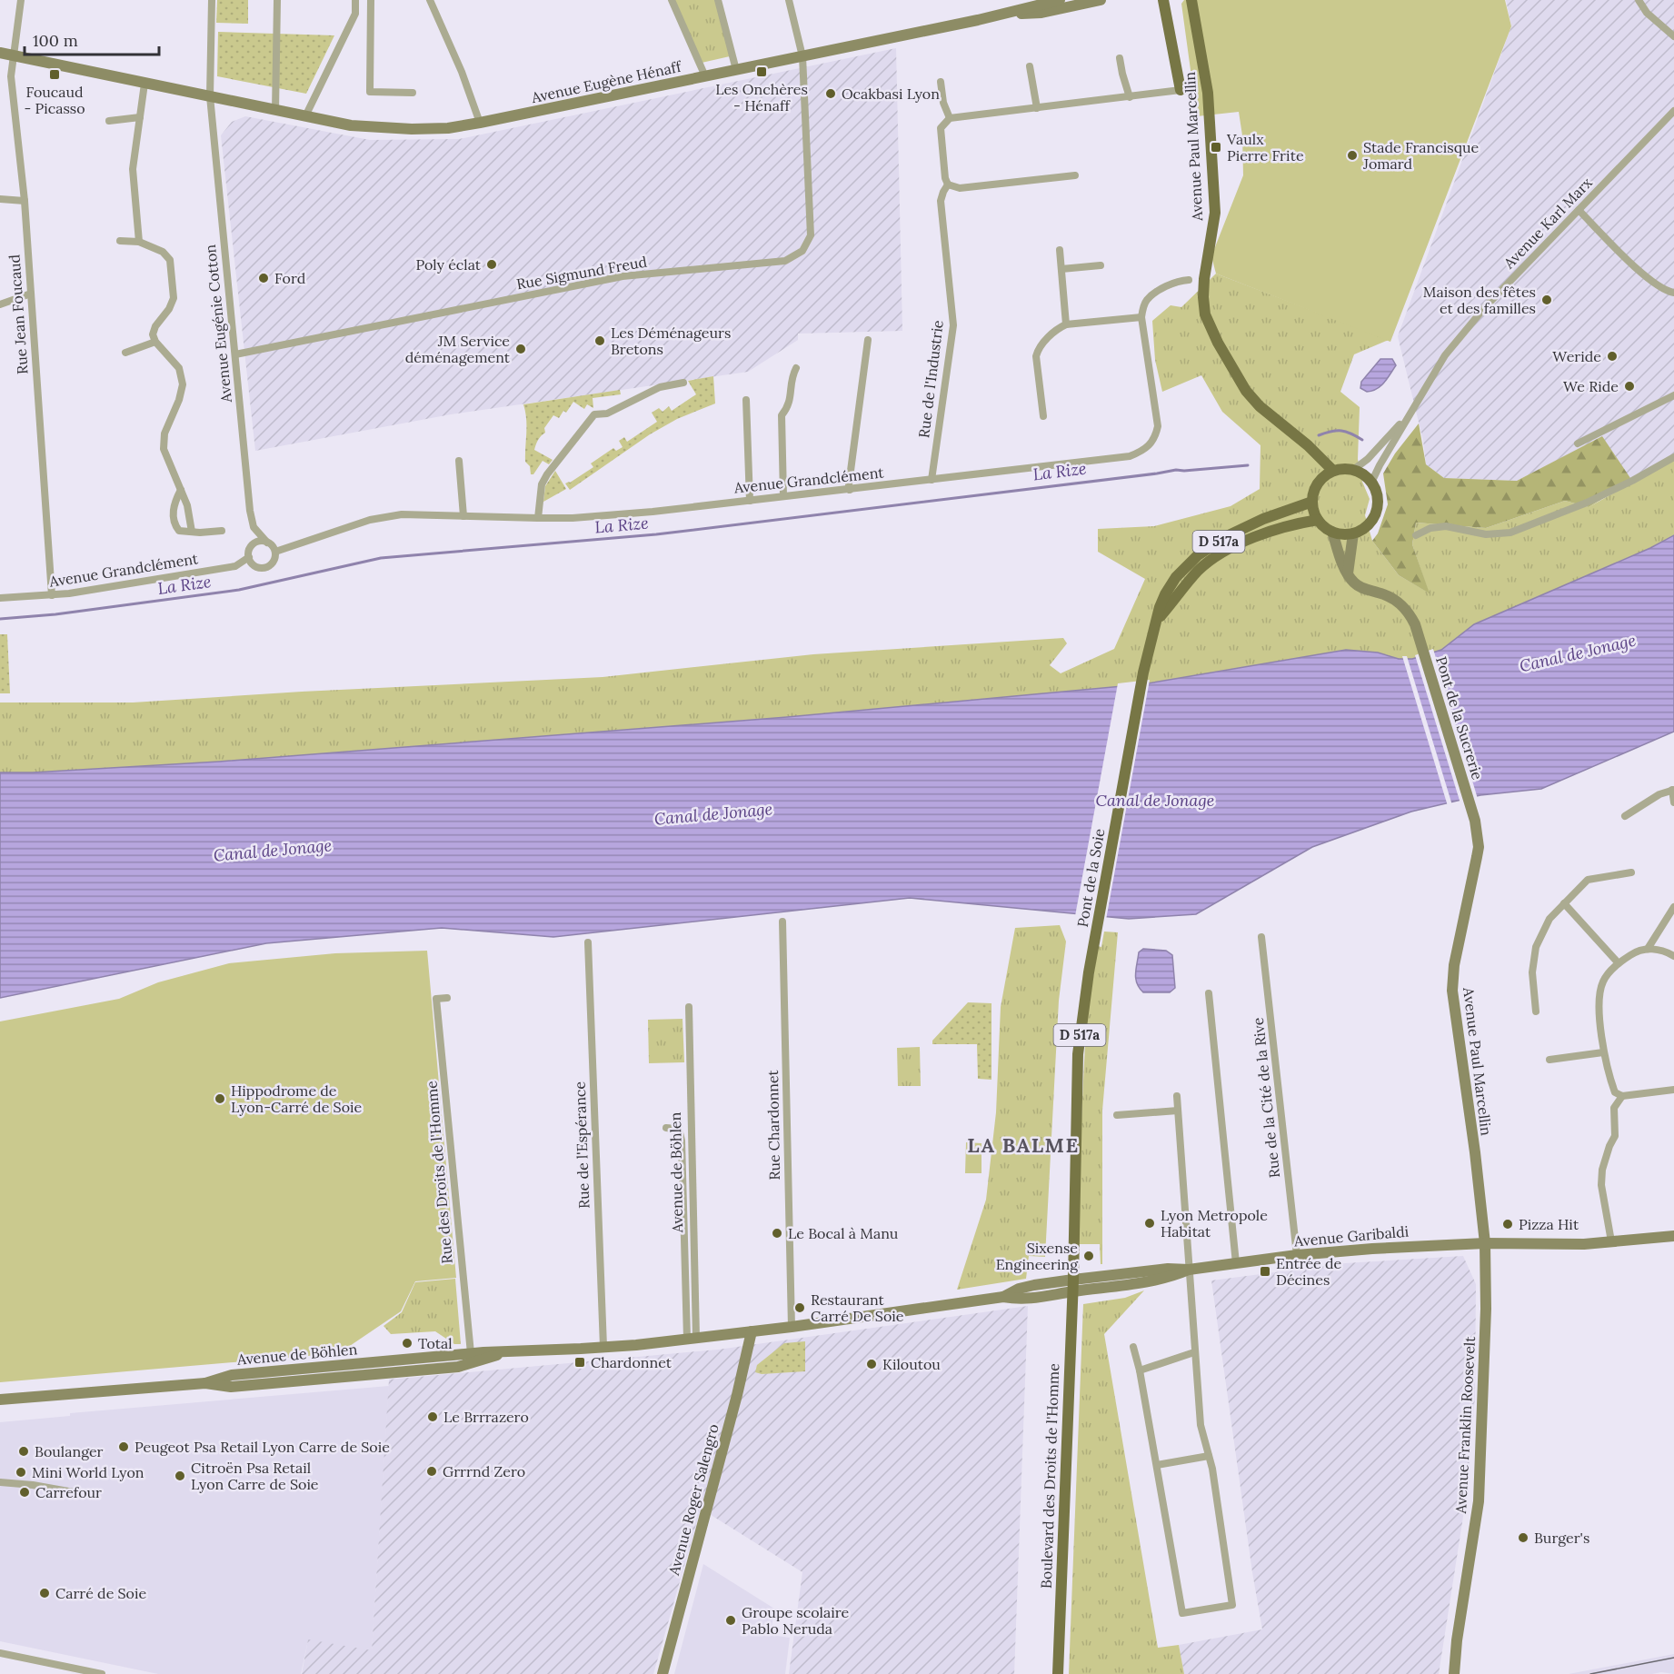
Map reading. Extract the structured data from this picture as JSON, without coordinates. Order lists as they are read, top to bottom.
{
  "streets": {
    "main road": [
      "Avenue Eugène Hénaff",
      "Avenue Paul Marcellin",
      "D 517a",
      "Pont de la Sucrerie",
      "Pont de la Soie",
      "Avenue de Böhlen",
      "Avenue Garibaldi",
      "Avenue Franklin Roosevelt",
      "Boulevard des Droits de l'Homme",
      "Avenue Roger Salengro"
    ],
    "street": [
      "Avenue Karl Marx",
      "Rue Sigmund Freud",
      "Rue Jean Foucaud",
      "Avenue Eugénie Cotton",
      "Rue de l'Industrie",
      "Avenue Grandclément",
      "Rue de la Cité de la Rive",
      "Rue Chardonnet",
      "Rue de l'Espérance",
      "Rue des Droits de l'Homme"
    ]
  },
  "crossings": [
    ["Avenue Eugène Hénaff", "Rue Sigmund Freud"],
    ["Avenue Eugène Hénaff", "Rue Jean Foucaud"],
    ["Avenue Eugène Hénaff", "Avenue Eugénie Cotton"],
    ["Avenue Paul Marcellin", "Avenue Karl Marx"],
    ["Avenue Paul Marcellin", "D 517a"],
    ["Avenue Paul Marcellin", "Pont de la Sucrerie"],
    ["Avenue Paul Marcellin", "Avenue Garibaldi"],
    ["Avenue Paul Marcellin", "Avenue Franklin Roosevelt"],
    ["Avenue Karl Marx", "D 517a"],
    ["Rue Sigmund Freud", "Avenue Eugénie Cotton"],
    ["Rue Jean Foucaud", "Avenue Grandclément"],
    ["Avenue Eugénie Cotton", "Avenue Grandclément"],
    ["Rue de l'Industrie", "Avenue Grandclément"],
    ["D 517a", "Pont de la Soie"],
    ["Pont de la Soie", "Avenue Garibaldi"],
    ["Pont de la Soie", "Boulevard des Droits de l'Homme"],
    ["Rue de la Cité de la Rive", "Avenue Garibaldi"],
    ["Rue Chardonnet", "Avenue Garibaldi"],
    ["Rue de l'Espérance", "Avenue de Böhlen"],
    ["Rue des Droits de l'Homme", "Avenue de Böhlen"],
    ["Avenue de Böhlen", "Avenue Garibaldi"],
    ["Avenue de Böhlen", "Avenue Roger Salengro"],
    ["Avenue Garibaldi", "Avenue Franklin Roosevelt"],
    ["Avenue Garibaldi", "Boulevard des Droits de l'Homme"],
    ["Avenue Garibaldi", "Avenue Roger Salengro"]
  ],
  "districts": ["LA BALME"],
  "water": ["La Rize", "Canal de Jonage"],
  "places": {
    "transit": [
      "Les Onchères - Hénaff",
      "Foucaud - Picasso",
      "Vaulx Pierre Frite",
      "Entrée de Décines",
      "Chardonnet"
    ],
    "other": [
      "Ocakbasi Lyon",
      "Stade Francisque Jomard",
      "Poly éclat",
      "Ford",
      "Maison des fêtes et des familles",
      "Les Déménageurs Bretons",
      "JM Service déménagement",
      "Weride",
      "We Ride",
      "Hippodrome de Lyon-Carré de Soie",
      "Lyon Metropole Habitat",
      "Pizza Hit",
      "Le Bocal à Manu",
      "Sixense Engineering",
      "Restaurant Carré De Soie",
      "Total",
      "Kiloutou",
      "Le Brrrazero",
      "Peugeot Psa Retail Lyon Carre de Soie",
      "Boulanger",
      "Grrrnd Zero",
      "Mini World Lyon",
      "Citroën Psa Retail Lyon Carre de Soie",
      "Carrefour",
      "Burger's",
      "Carré de Soie",
      "Groupe scolaire Pablo Neruda"
    ]
  },
  "scale_bar": "100 m"
}
